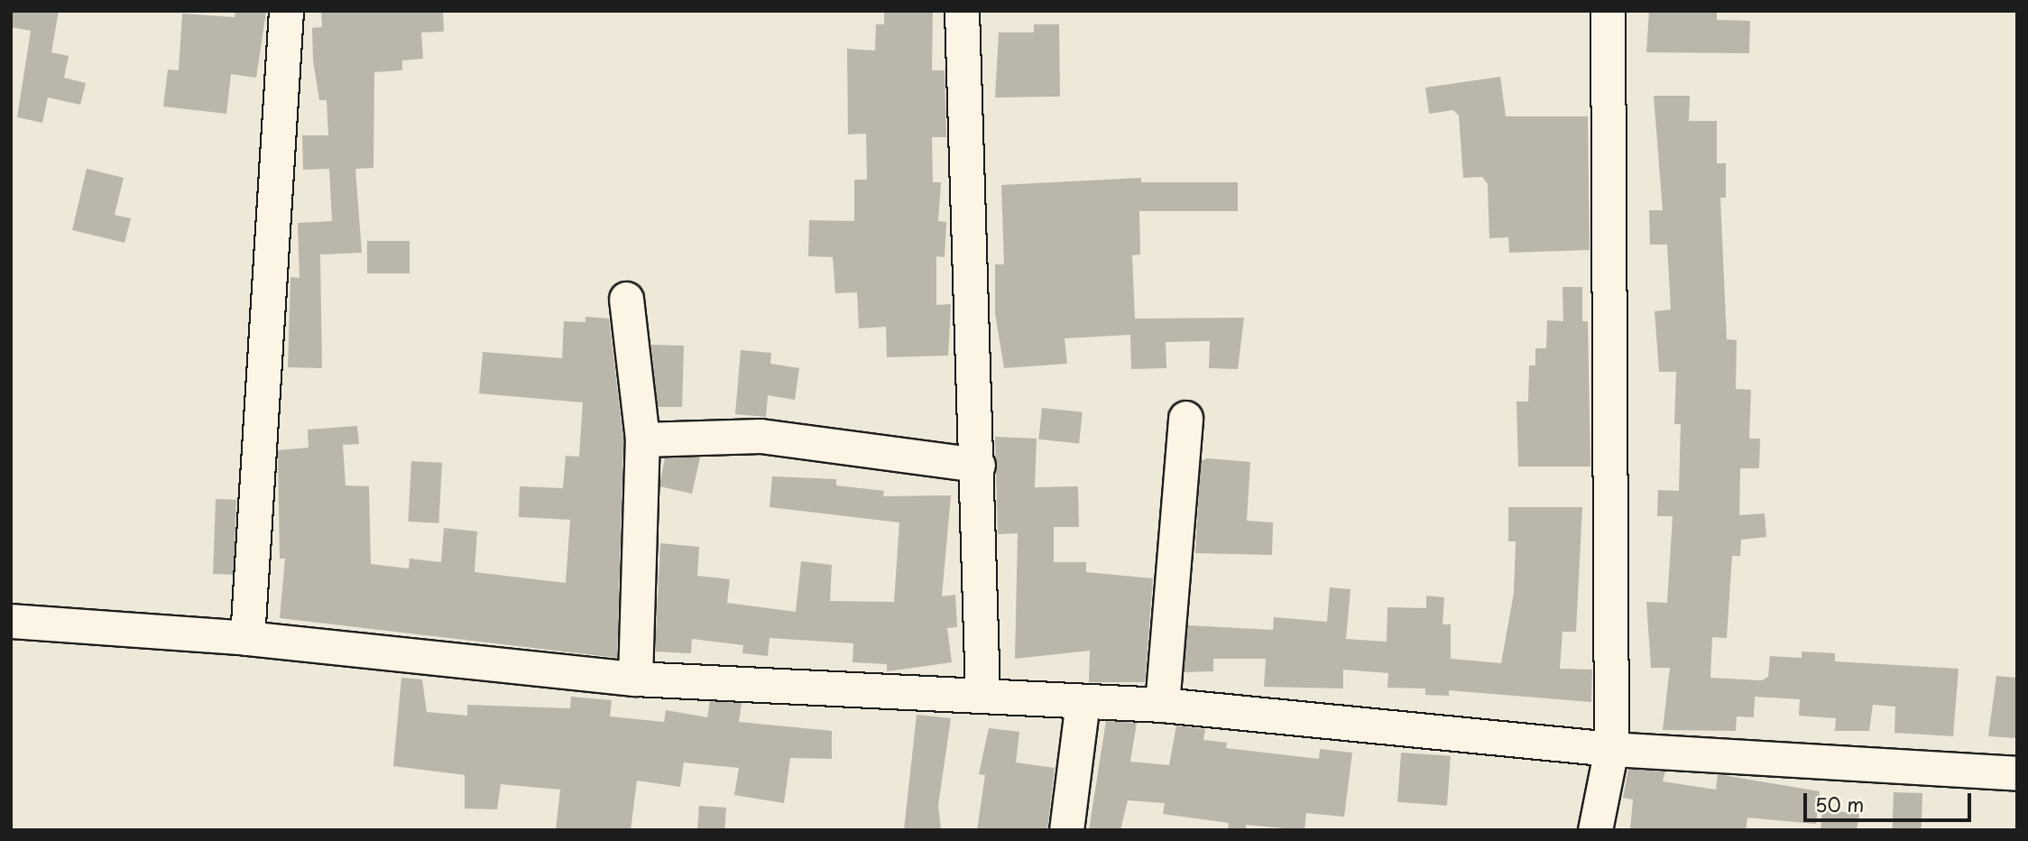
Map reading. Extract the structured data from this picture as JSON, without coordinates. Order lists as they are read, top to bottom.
{
  "scale_bar": "50 m"
}
